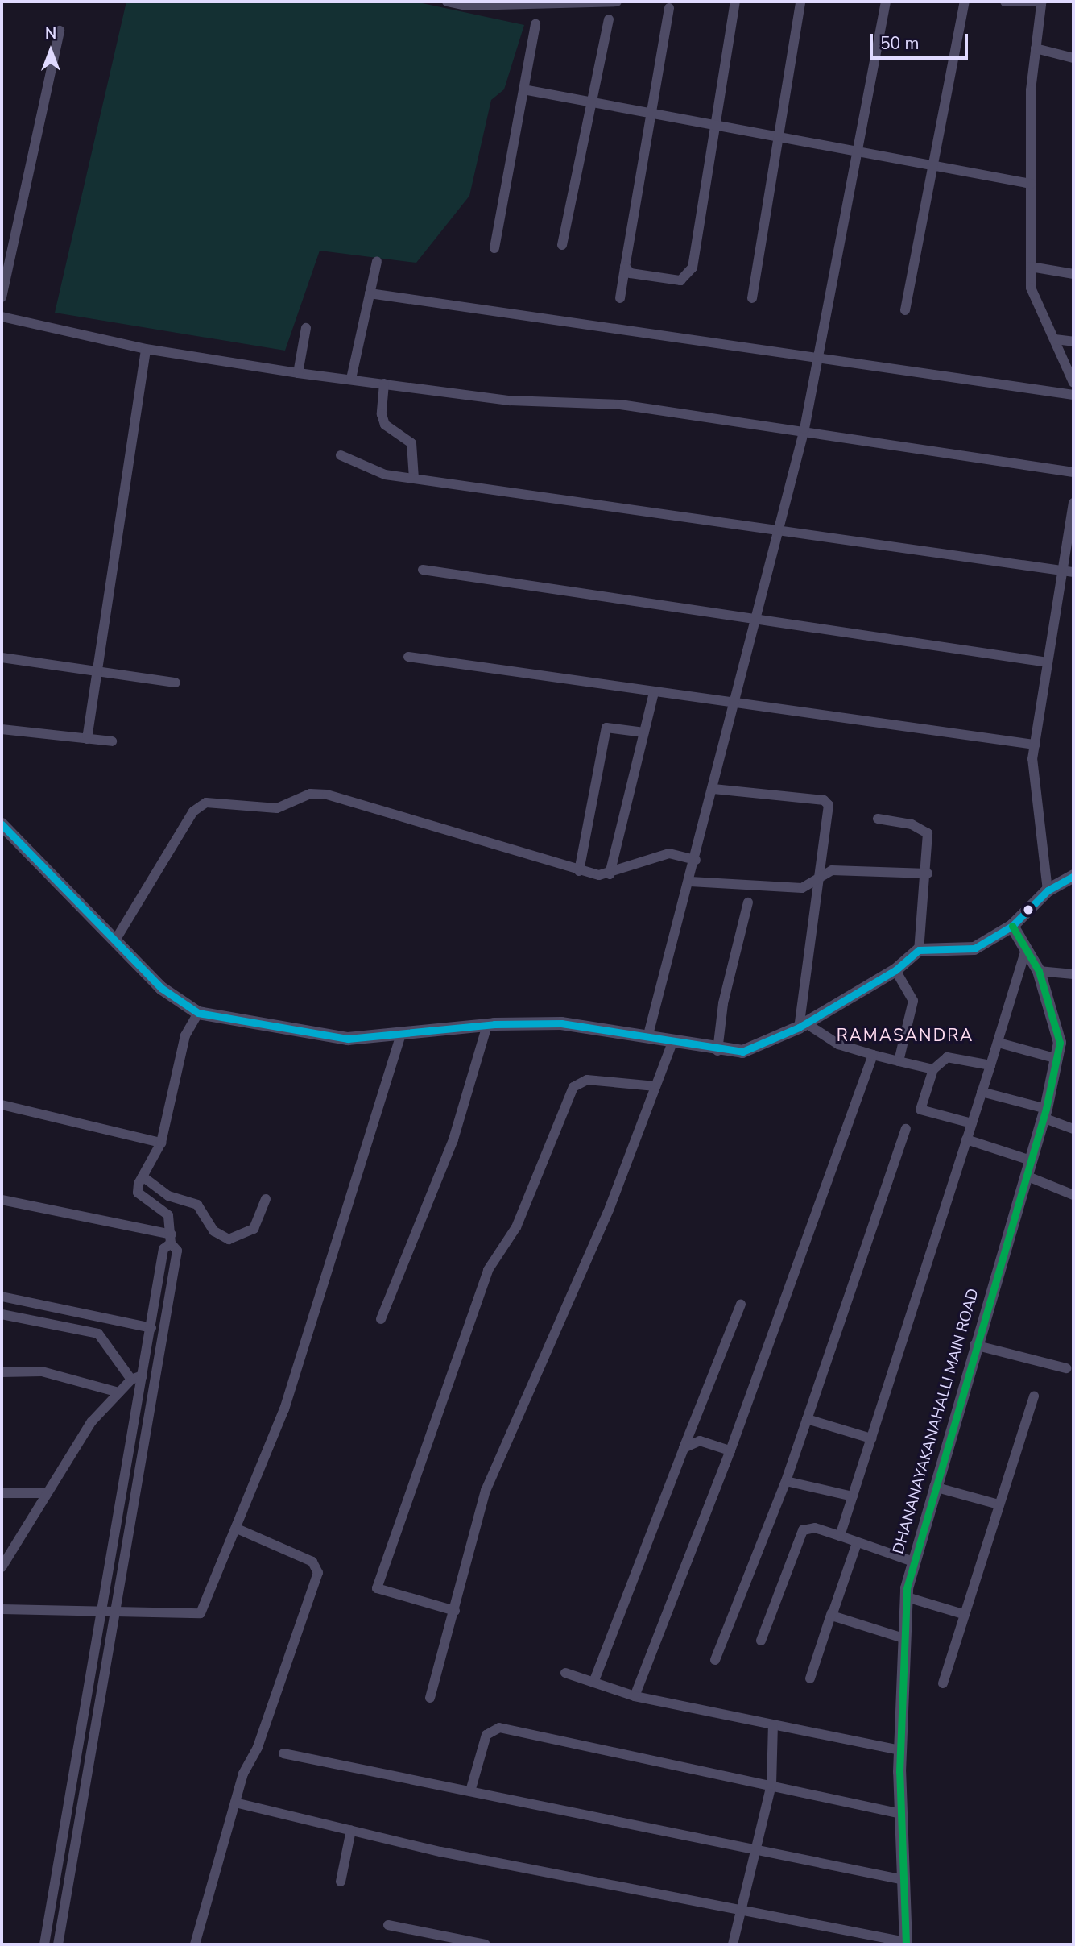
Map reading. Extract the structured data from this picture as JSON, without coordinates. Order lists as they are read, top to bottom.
{
  "streets": {
    "street": ["DHANANAYAKANAHALLI MAIN ROAD"]
  },
  "districts": ["RAMASANDRA"],
  "lines": ["transit line 50"],
  "scale_bar": "50 m",
  "north": "top"
}
